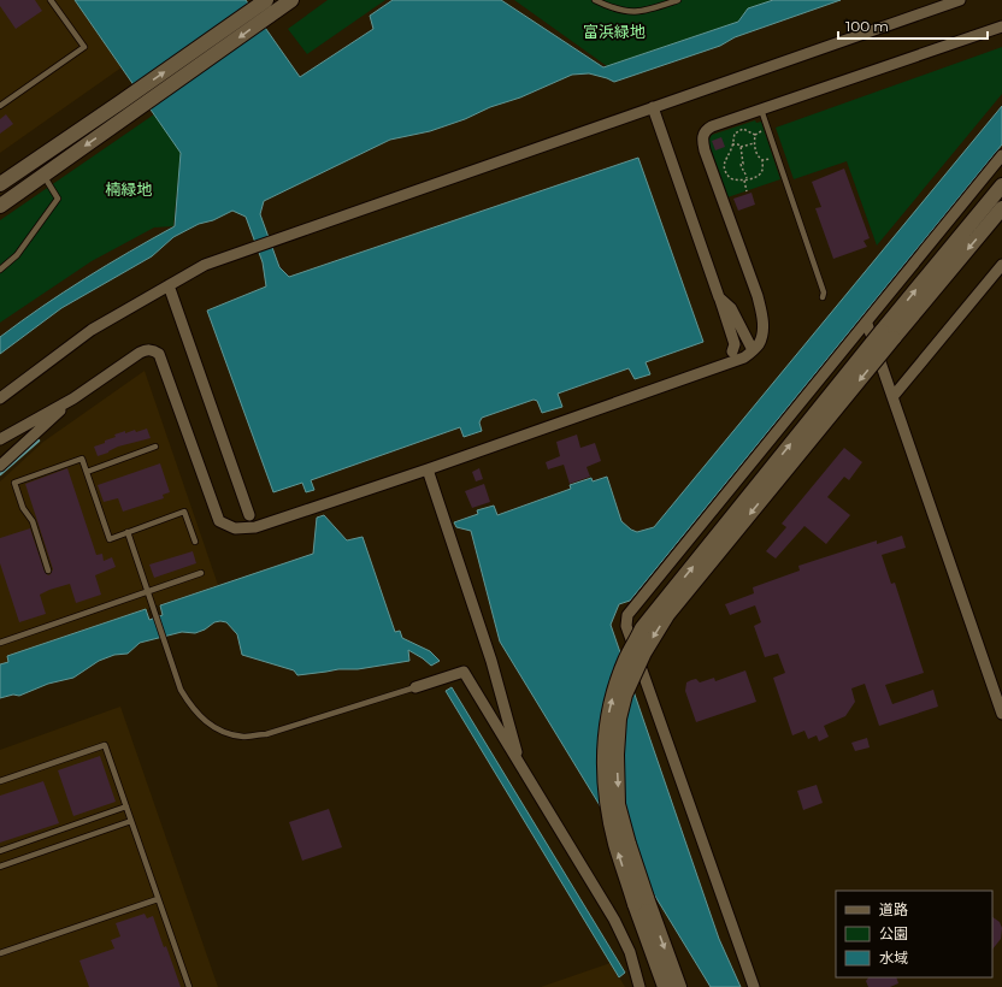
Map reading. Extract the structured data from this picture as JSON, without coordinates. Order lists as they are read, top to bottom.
{
  "parks": ["富浜緑地", "楠緑地"],
  "legend": ["道路", "公園", "水域"],
  "scale_bar": "100 m"
}
